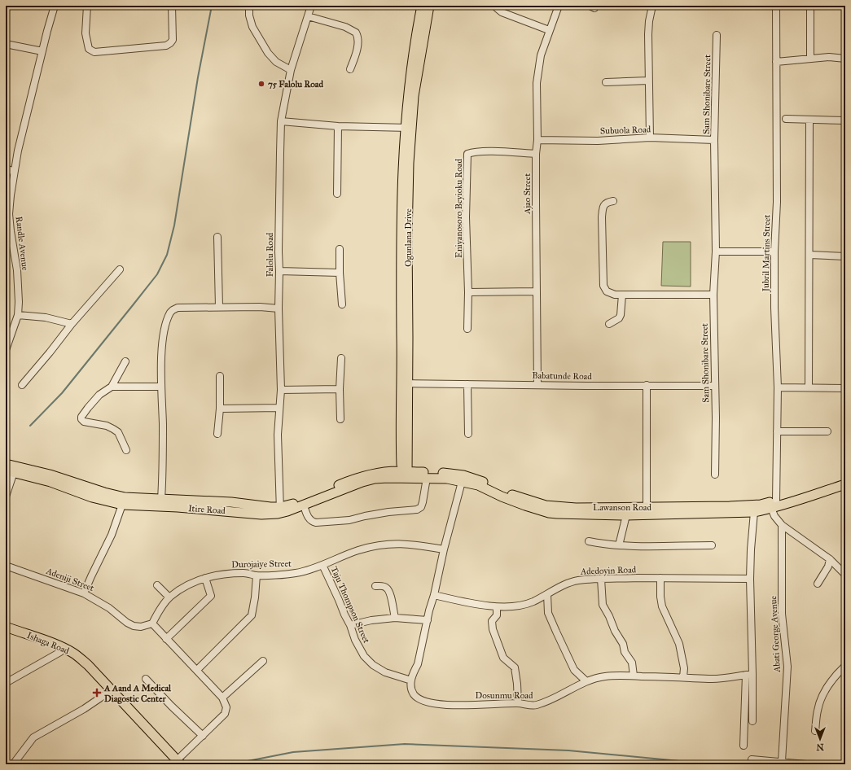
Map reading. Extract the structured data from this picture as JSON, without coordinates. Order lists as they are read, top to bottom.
{
  "streets": {
    "main road": [
      "Ogunlana Drive",
      "Lawanson Road",
      "Itire Road",
      "Ishaga Road"
    ],
    "street": [
      "Sam Shonibare Street",
      "Subuola Road",
      "Ajao Street",
      "Eniyanosoro Beyioku Road",
      "Randle Avenue",
      "Jubril Martins Street",
      "Falolu Road",
      "Babatunde Road",
      "Durojaiye Street",
      "Adedoyin Road",
      "Adeniji Street",
      "Taju Thompson Street",
      "Abati George Avenue",
      "Dosunmu Road"
    ]
  },
  "crossings": [
    ["Sam Shonibare Street", "Subuola Road"],
    ["Sam Shonibare Street", "Babatunde Road"],
    ["Subuola Road", "Ajao Street"],
    ["Ajao Street", "Eniyanosoro Beyioku Road"],
    ["Ajao Street", "Babatunde Road"],
    ["Ogunlana Drive", "Babatunde Road"],
    ["Ogunlana Drive", "Lawanson Road"],
    ["Ogunlana Drive", "Itire Road"],
    ["Jubril Martins Street", "Lawanson Road"],
    ["Falolu Road", "Itire Road"],
    ["Lawanson Road", "Itire Road"],
    ["Durojaiye Street", "Adeniji Street"],
    ["Durojaiye Street", "Taju Thompson Street"],
    ["Taju Thompson Street", "Dosunmu Road"]
  ],
  "places": {
    "other": ["75 Falolu Road"],
    "health": ["A Aand A Medical Diagostic Center"]
  },
  "north": "bottom"
}
